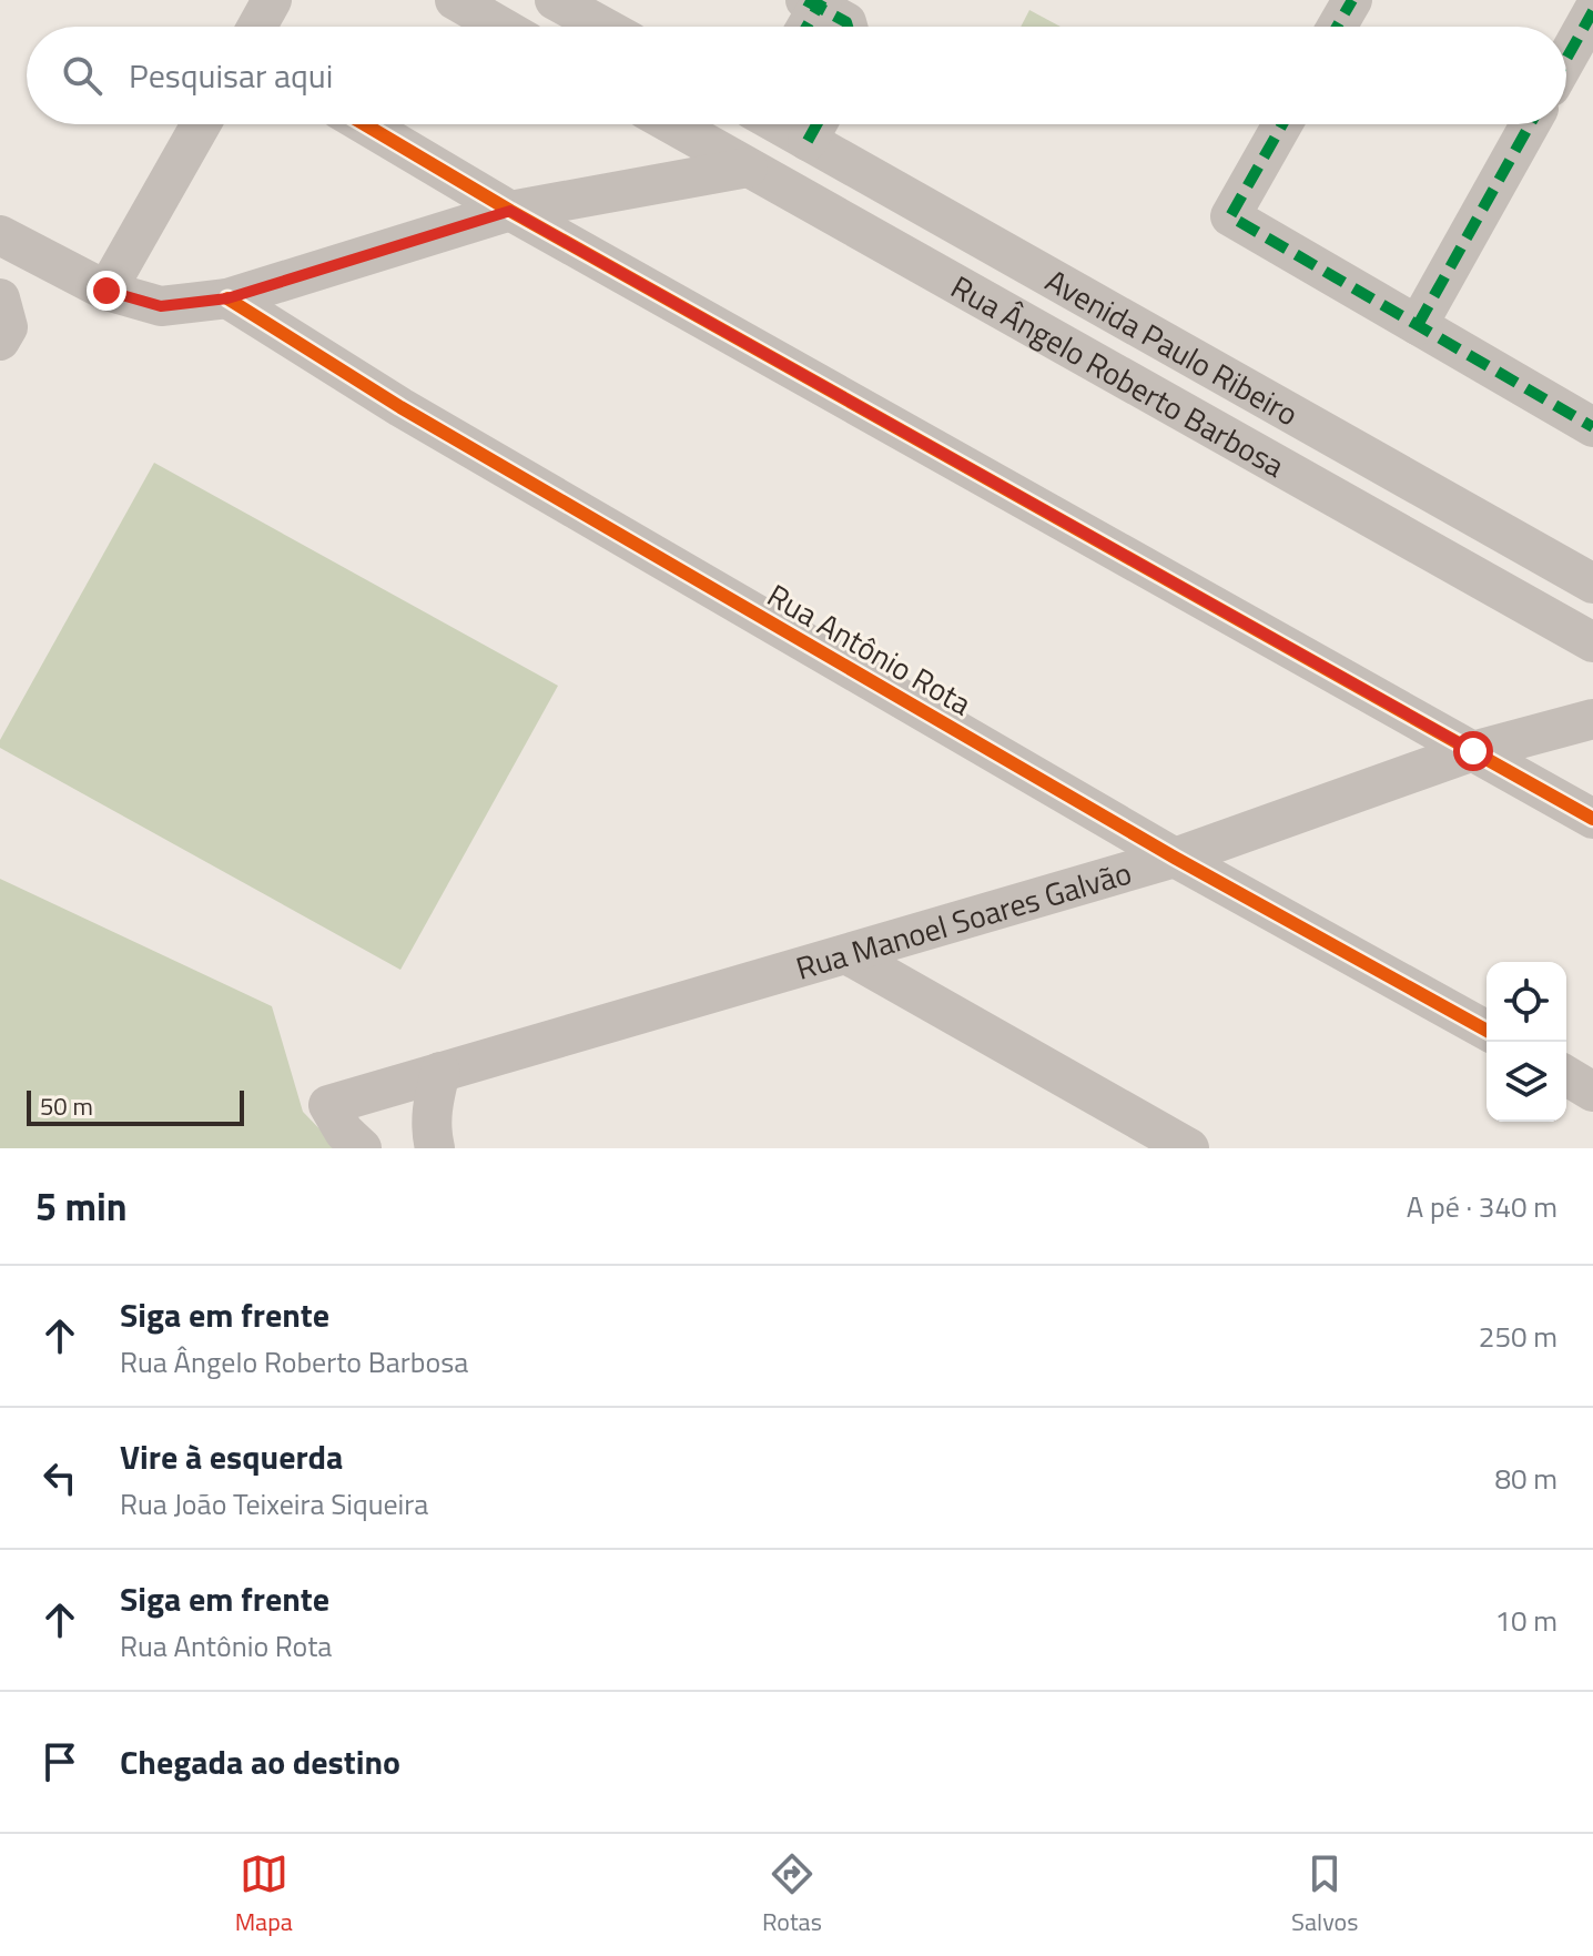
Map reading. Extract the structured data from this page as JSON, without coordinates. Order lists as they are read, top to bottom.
{
  "streets": {
    "street": [
      "Avenida Paulo Ribeiro",
      "Rua Ângelo Roberto Barbosa",
      "Rua Antônio Rota",
      "Rua Manoel Soares Galvão"
    ]
  },
  "crossings": [
    ["Rua Antônio Rota", "Rua Manoel Soares Galvão"]
  ],
  "scale_bar": "50 m",
  "page": {
    "search": "Pesquisar aqui",
    "scale": "50 m",
    "heading": ["5 min", "A pé · 340 m"],
    "list": [
      ["Siga em frente", "Rua Ângelo Roberto Barbosa", "250 m"],
      ["Vire à esquerda", "Rua João Teixeira Siqueira", "80 m"],
      ["Siga em frente", "Rua Antônio Rota", "10 m"],
      "Chegada ao destino"
    ],
    "nav": ["Mapa", "Rotas", "Salvos"]
  }
}
